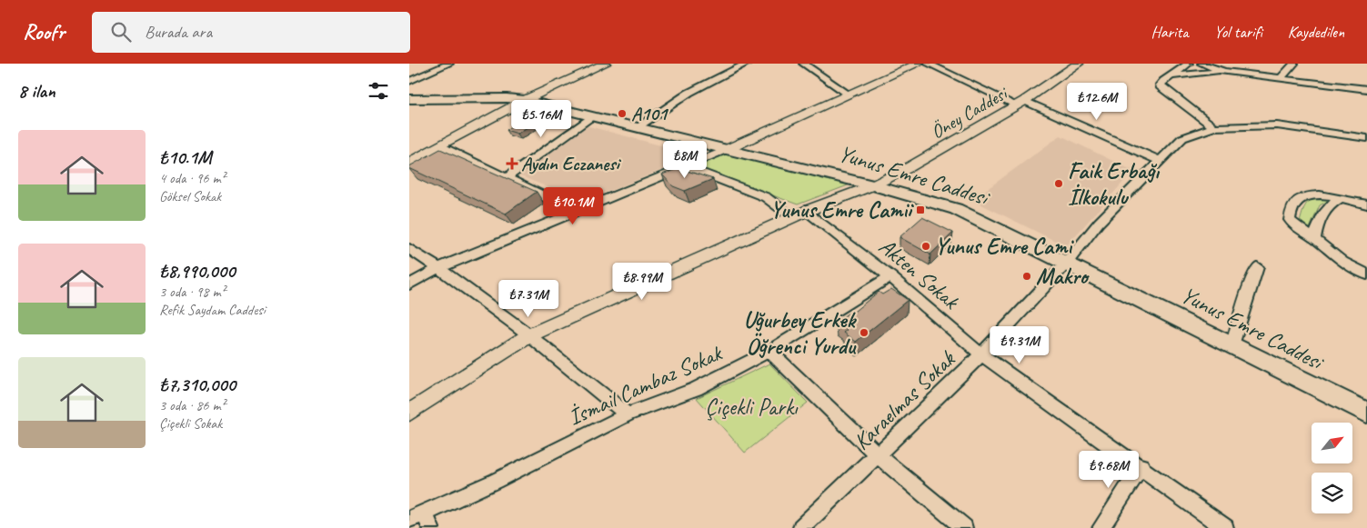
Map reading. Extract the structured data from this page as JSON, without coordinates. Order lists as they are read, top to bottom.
{
  "streets": {
    "main road": ["Yunus Emre Caddesi"],
    "street": [
      "Öney Caddesi",
      "Akten Sokak",
      "İsmail Cambaz Sokak",
      "Karaelmas Sokak"
    ]
  },
  "crossings": [
    ["Öney Caddesi", "Yunus Emre Caddesi"],
    ["Öney Caddesi", "Akten Sokak"],
    ["Yunus Emre Caddesi", "Karaelmas Sokak"],
    ["Akten Sokak", "İsmail Cambaz Sokak"],
    ["Akten Sokak", "Karaelmas Sokak"]
  ],
  "parks": ["Çiçekli Parkı"],
  "places": {
    "other": [
      "A101",
      "Faik Erbağı İlkokulu",
      "Yunus Emre Cami",
      "Makro",
      "Uğurbey Erkek Öğrenci Yurdu"
    ],
    "health": ["Aydın Eczanesi"],
    "transit": ["Yunus Emre Camii"]
  },
  "north": "top right",
  "page": {
    "header": "Roofr",
    "search": "Burada ara",
    "nav": ["Harita", "Yol tarifi", "Kaydedilen"],
    "heading": "8 ilan",
    "price": [
      "₺12.6M",
      "₺5.16M",
      "₺8M",
      "₺10.1M",
      "₺8.99M",
      "₺7.31M",
      "₺9.31M",
      "₺9.68M"
    ],
    "list": [
      {
        "name": "₺10.1M",
        "note": "4 oda · 96 m² · Göksel Sokak"
      },
      {
        "name": "₺8,990,000",
        "note": "3 oda · 98 m² · Refik Saydam Caddesi"
      },
      {
        "name": "₺7,310,000",
        "note": "3 oda · 86 m² · Çiçekli Sokak"
      }
    ]
  }
}
